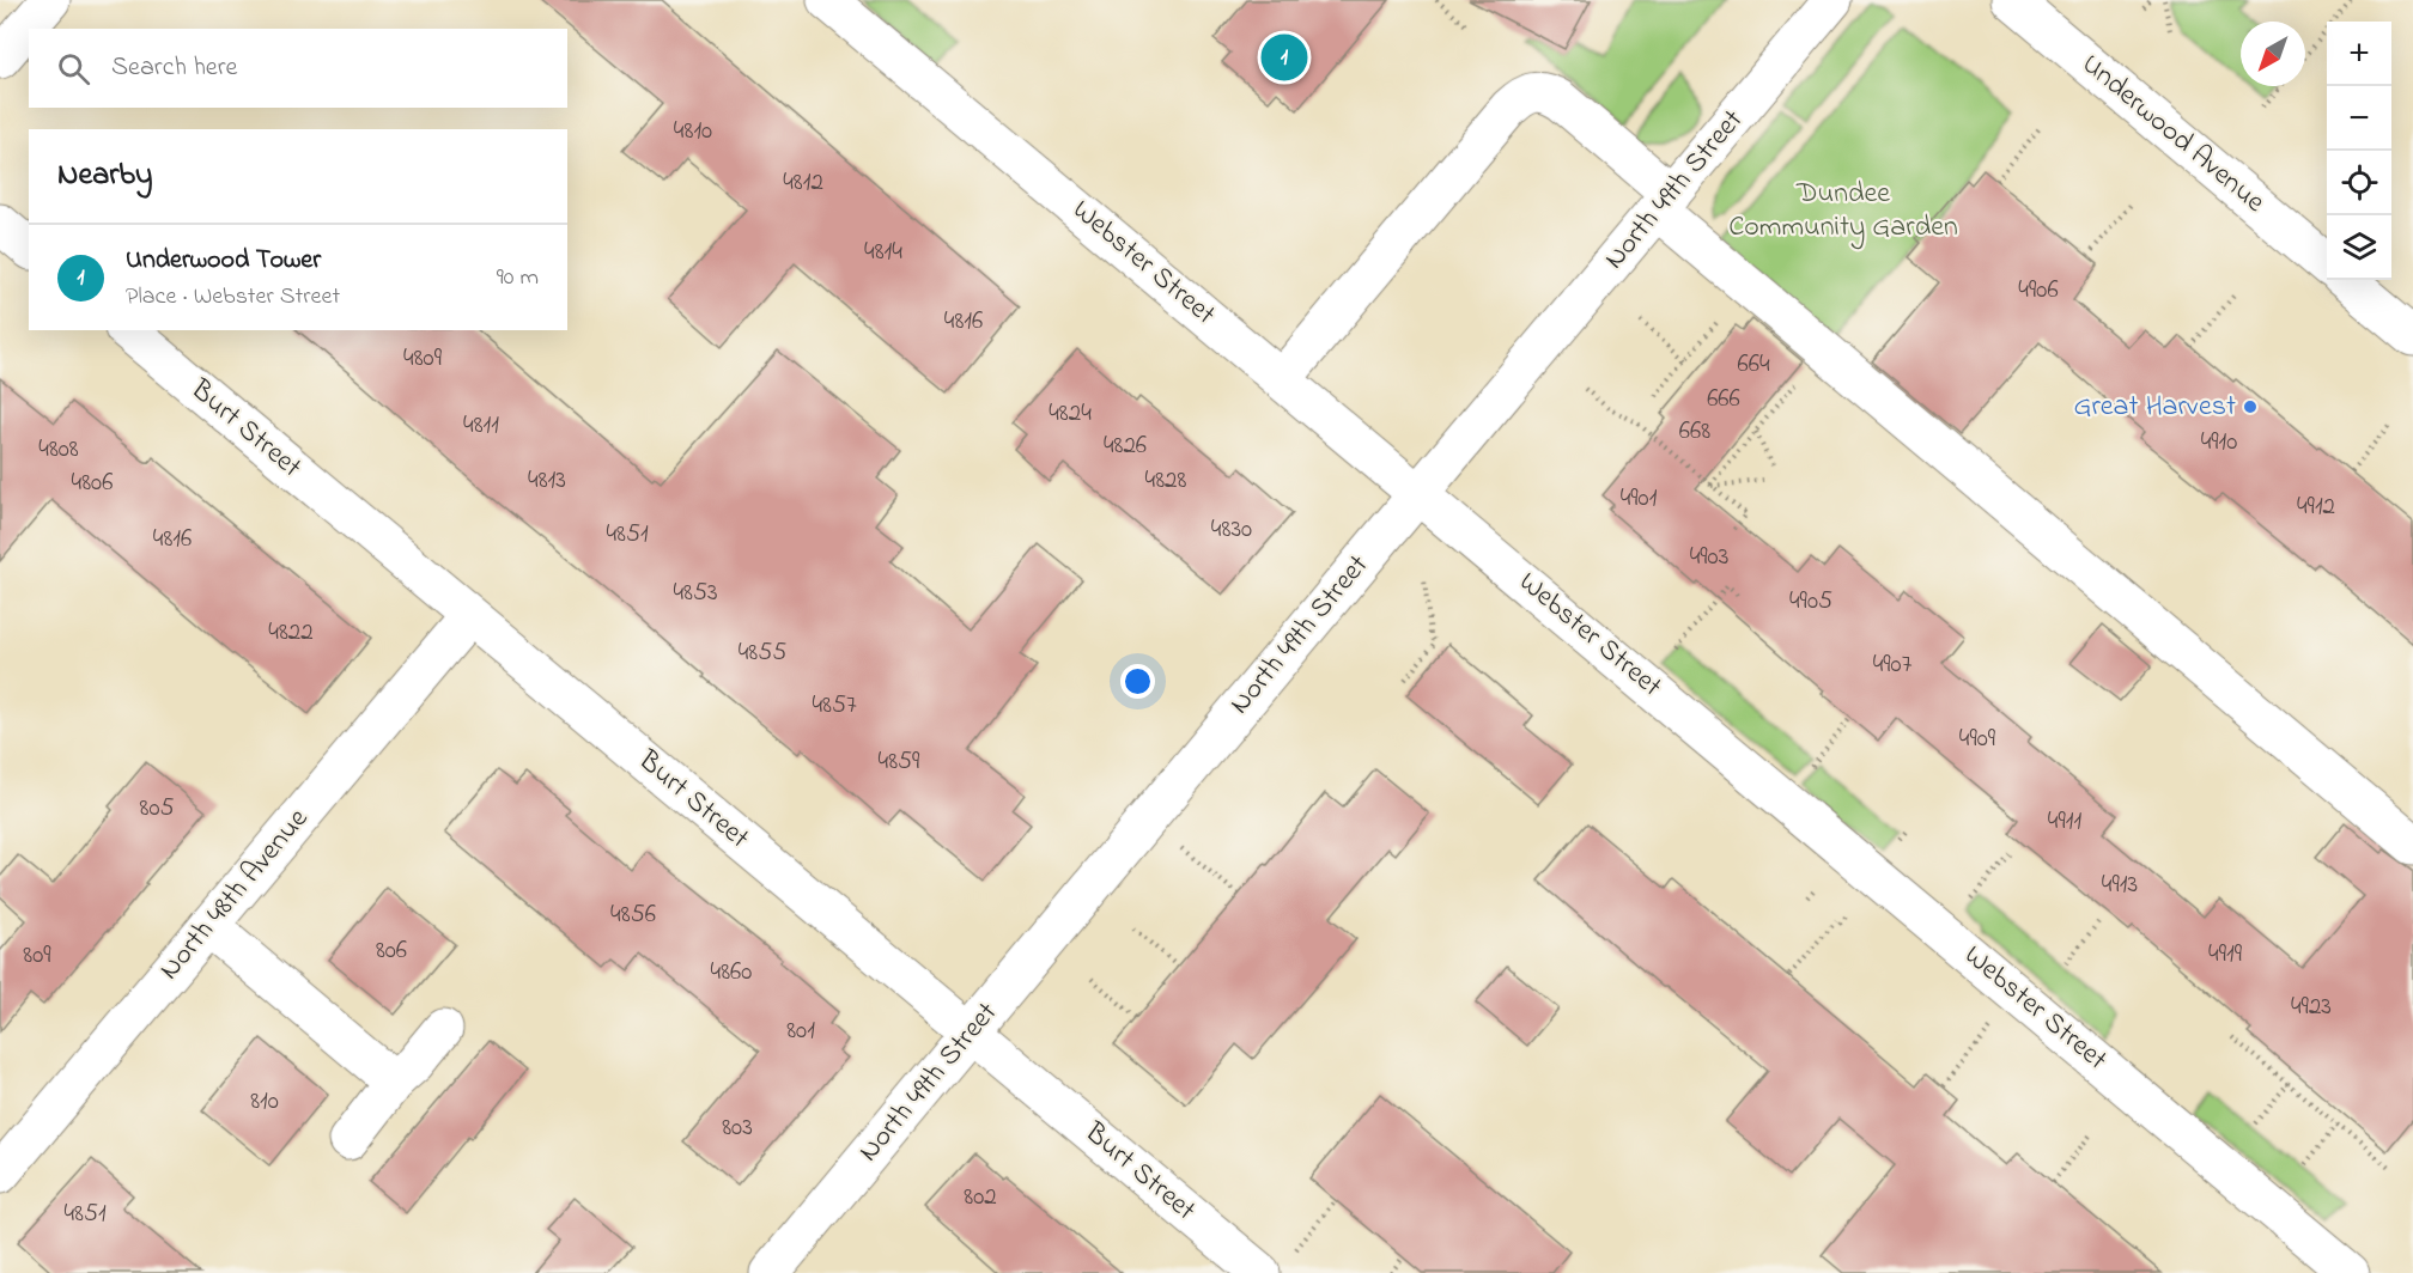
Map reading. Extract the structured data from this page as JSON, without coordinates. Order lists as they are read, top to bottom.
{
  "streets": {
    "street": [
      "Underwood Avenue",
      "North 49th Street",
      "Webster Street",
      "Burt Street",
      "North 48th Avenue"
    ]
  },
  "crossings": [
    ["North 49th Street", "Webster Street"],
    ["North 49th Street", "Burt Street"],
    ["Burt Street", "North 48th Avenue"]
  ],
  "parks": ["Dundee Community Garden"],
  "places": ["Great Harvest"],
  "house_numbers": [
    "4810",
    "4812",
    "4814",
    "4906",
    "4816",
    "4809",
    "664",
    "666",
    "4824",
    "4811",
    "668",
    "4910",
    "4826",
    "4808",
    "4813",
    "4828",
    "4806",
    "4901",
    "4912",
    "4830",
    "4851",
    "4816",
    "4903",
    "4853",
    "4905",
    "4822",
    "4855",
    "4907",
    "4857",
    "4909",
    "4859",
    "805",
    "4911",
    "4913",
    "4856",
    "806",
    "4919",
    "809",
    "4860",
    "4923",
    "801",
    "810",
    "803",
    "802",
    "4851"
  ],
  "north": "bottom left",
  "page": {
    "map_buttons": ["+", "−"],
    "search": "Search here",
    "pins": "1",
    "heading": "Nearby",
    "list": [
      {
        "mark": "1",
        "name": "Underwood Tower",
        "note": "Place · Webster Street",
        "value": "90 m"
      }
    ]
  }
}
